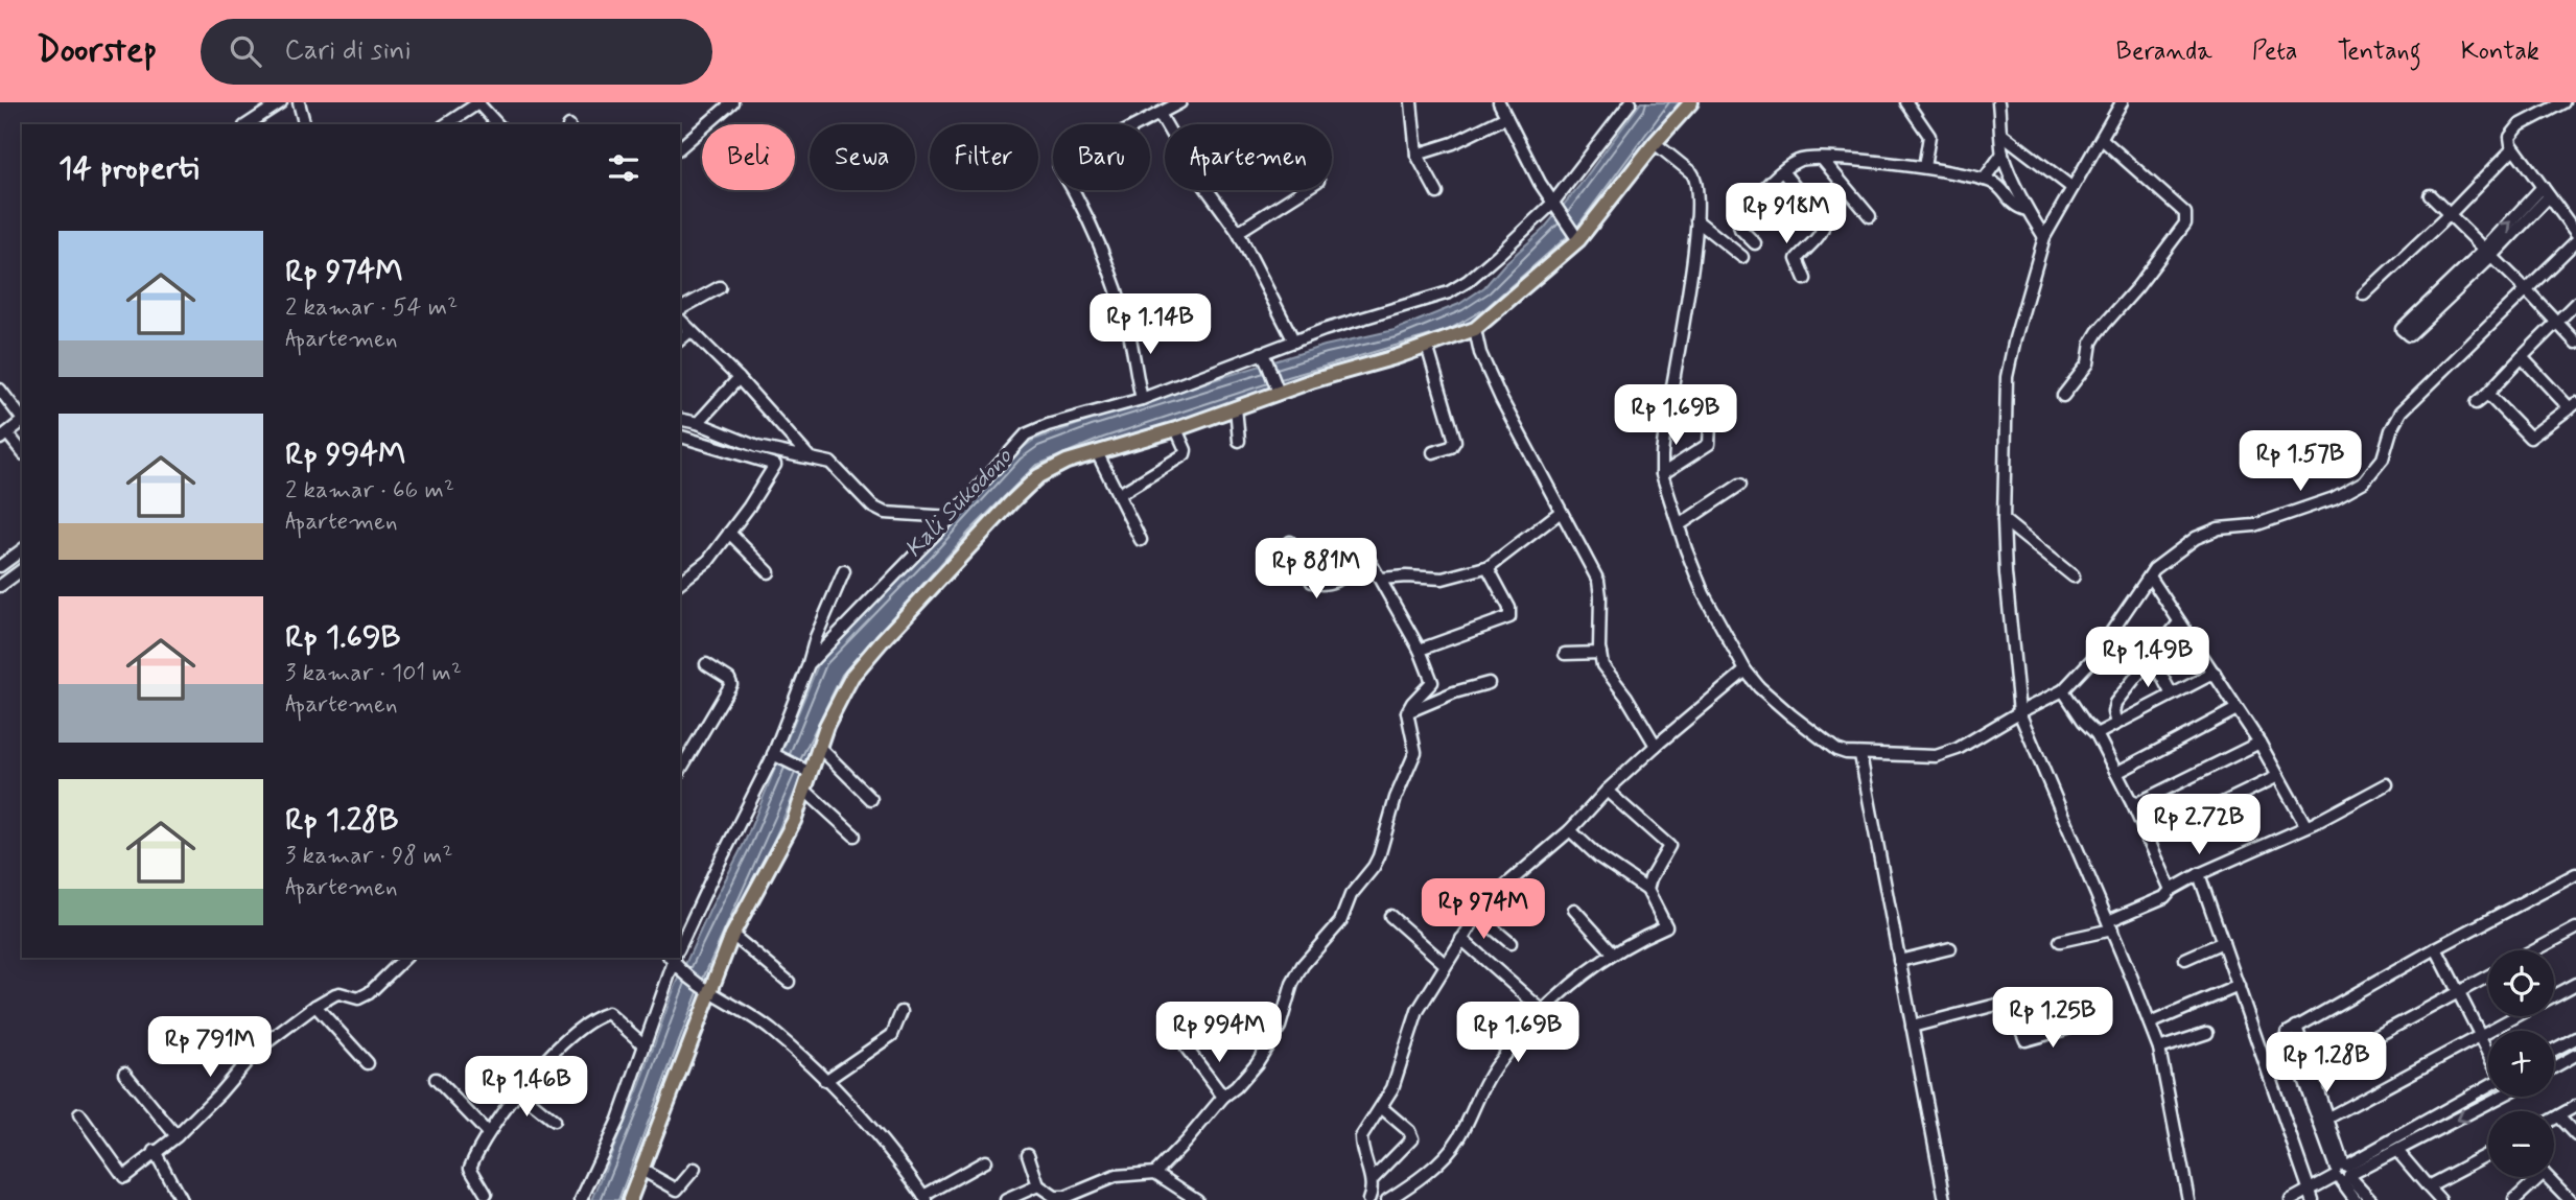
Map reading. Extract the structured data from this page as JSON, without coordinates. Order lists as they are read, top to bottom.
{
  "water": ["Kali Sukodono"],
  "page": {
    "header": "Doorstep",
    "search": "Cari di sini",
    "nav": [
      "Beranda",
      "Peta",
      "Tentang",
      "Kontak"
    ],
    "chip": [
      "Beli",
      "Sewa",
      "Filter",
      "Baru",
      "Apartemen"
    ],
    "heading": "14 properti",
    "price": [
      "Rp 918M",
      "Rp 1.14B",
      "Rp 1.69B",
      "Rp 1.57B",
      "Rp 881M",
      "Rp 1.49B",
      "Rp 2.72B",
      "Rp 974M",
      "Rp 1.25B",
      "Rp 994M",
      "Rp 1.69B",
      "Rp 791M",
      "Rp 1.28B",
      "Rp 1.46B"
    ],
    "list": [
      {
        "name": "Rp 974M",
        "note": "2 kamar · 54 m² · Apartemen"
      },
      {
        "name": "Rp 994M",
        "note": "2 kamar · 66 m² · Apartemen"
      },
      {
        "name": "Rp 1.69B",
        "note": "3 kamar · 101 m² · Apartemen"
      },
      {
        "name": "Rp 1.28B",
        "note": "3 kamar · 98 m² · Apartemen"
      }
    ],
    "map_buttons": ["+", "−"]
  }
}
